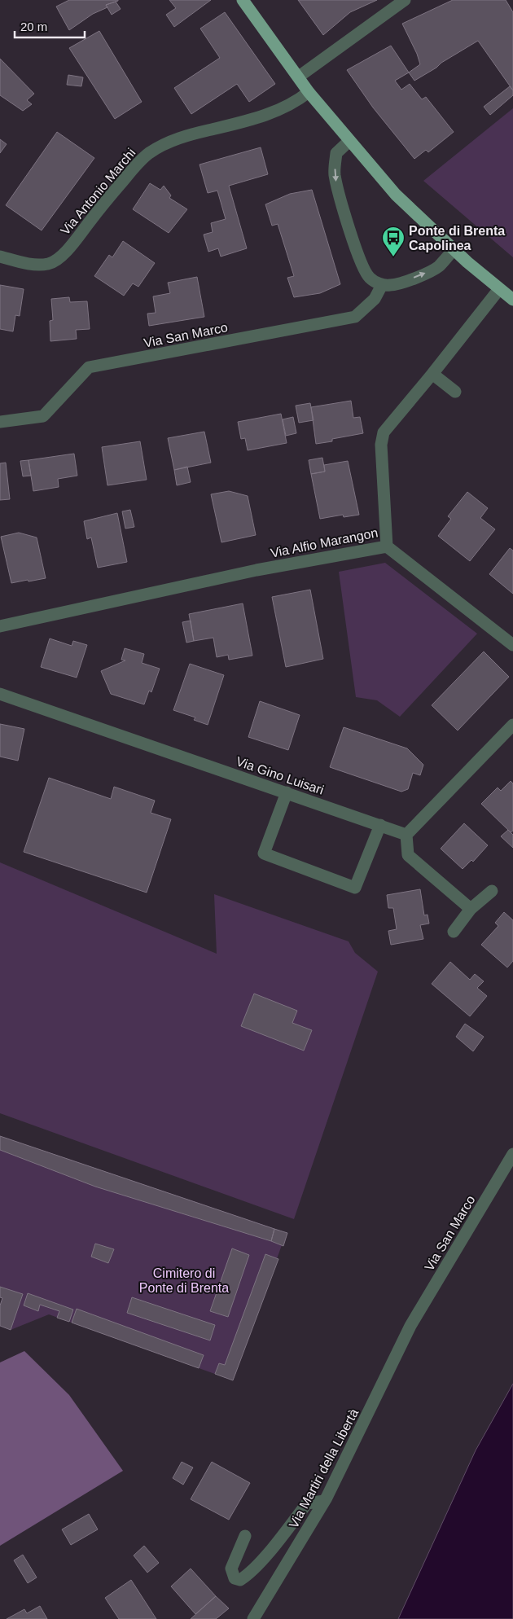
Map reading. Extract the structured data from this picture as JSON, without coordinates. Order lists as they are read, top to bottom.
{
  "streets": {
    "street": [
      "Via Antonio Marchi",
      "Via San Marco",
      "Via Alfio Marangon",
      "Via Gino Luisari",
      "Via Martiri della Libertà"
    ]
  },
  "crossings": [
    ["Via San Marco", "Via Martiri della Libertà"]
  ],
  "parks": ["Cimitero di Ponte di Brenta"],
  "places": {
    "bus stop": ["Ponte di Brenta Capolinea"]
  },
  "scale_bar": "20 m"
}
